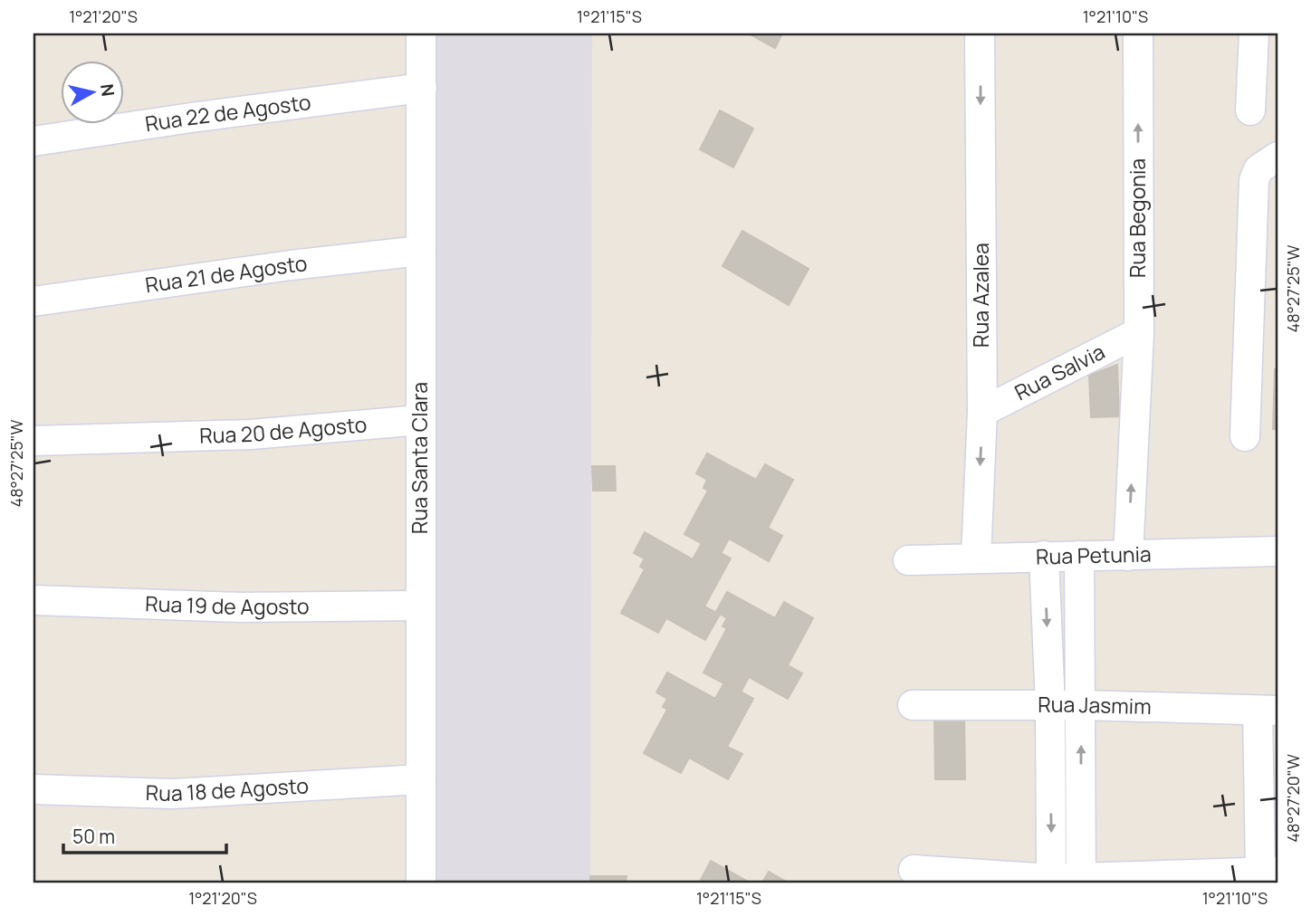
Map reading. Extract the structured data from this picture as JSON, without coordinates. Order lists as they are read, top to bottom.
{
  "streets": {
    "street": [
      "Rua 22 de Agosto",
      "Rua Begonia",
      "Rua 21 de Agosto",
      "Rua Azalea",
      "Rua Salvia",
      "Rua 20 de Agosto",
      "Rua Santa Clara",
      "Rua Petunia",
      "Rua 19 de Agosto",
      "Rua Jasmim",
      "Rua 18 de Agosto"
    ]
  },
  "crossings": [
    ["Rua 22 de Agosto", "Rua Santa Clara"],
    ["Rua Begonia", "Rua Salvia"],
    ["Rua Begonia", "Rua Petunia"],
    ["Rua 21 de Agosto", "Rua Santa Clara"],
    ["Rua Azalea", "Rua Salvia"],
    ["Rua Azalea", "Rua Petunia"],
    ["Rua 20 de Agosto", "Rua Santa Clara"],
    ["Rua Santa Clara", "Rua 19 de Agosto"],
    ["Rua Santa Clara", "Rua 18 de Agosto"]
  ],
  "one_way": ["Rua Azalea"],
  "scale_bar": "50 m",
  "north": "right",
  "coordinates": [
    "1°21'20\"S",
    "1°21'15\"S",
    "1°21'10\"S",
    "48°27'25\"W",
    "48°27'20\"W"
  ]
}
